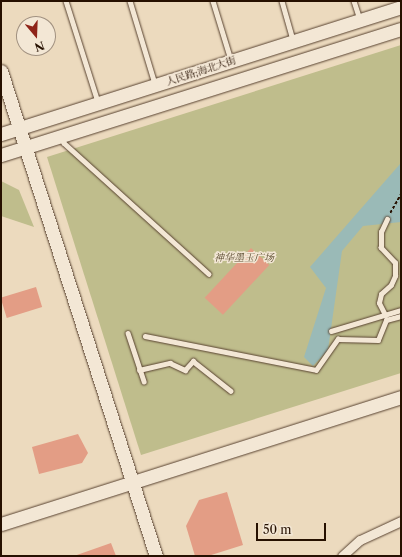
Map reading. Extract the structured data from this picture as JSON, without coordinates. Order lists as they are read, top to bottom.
{
  "streets": {
    "street": ["人民路;海北大街"]
  },
  "parks": ["神华墨玉广场"],
  "scale_bar": "50 m",
  "north": "bottom"
}
